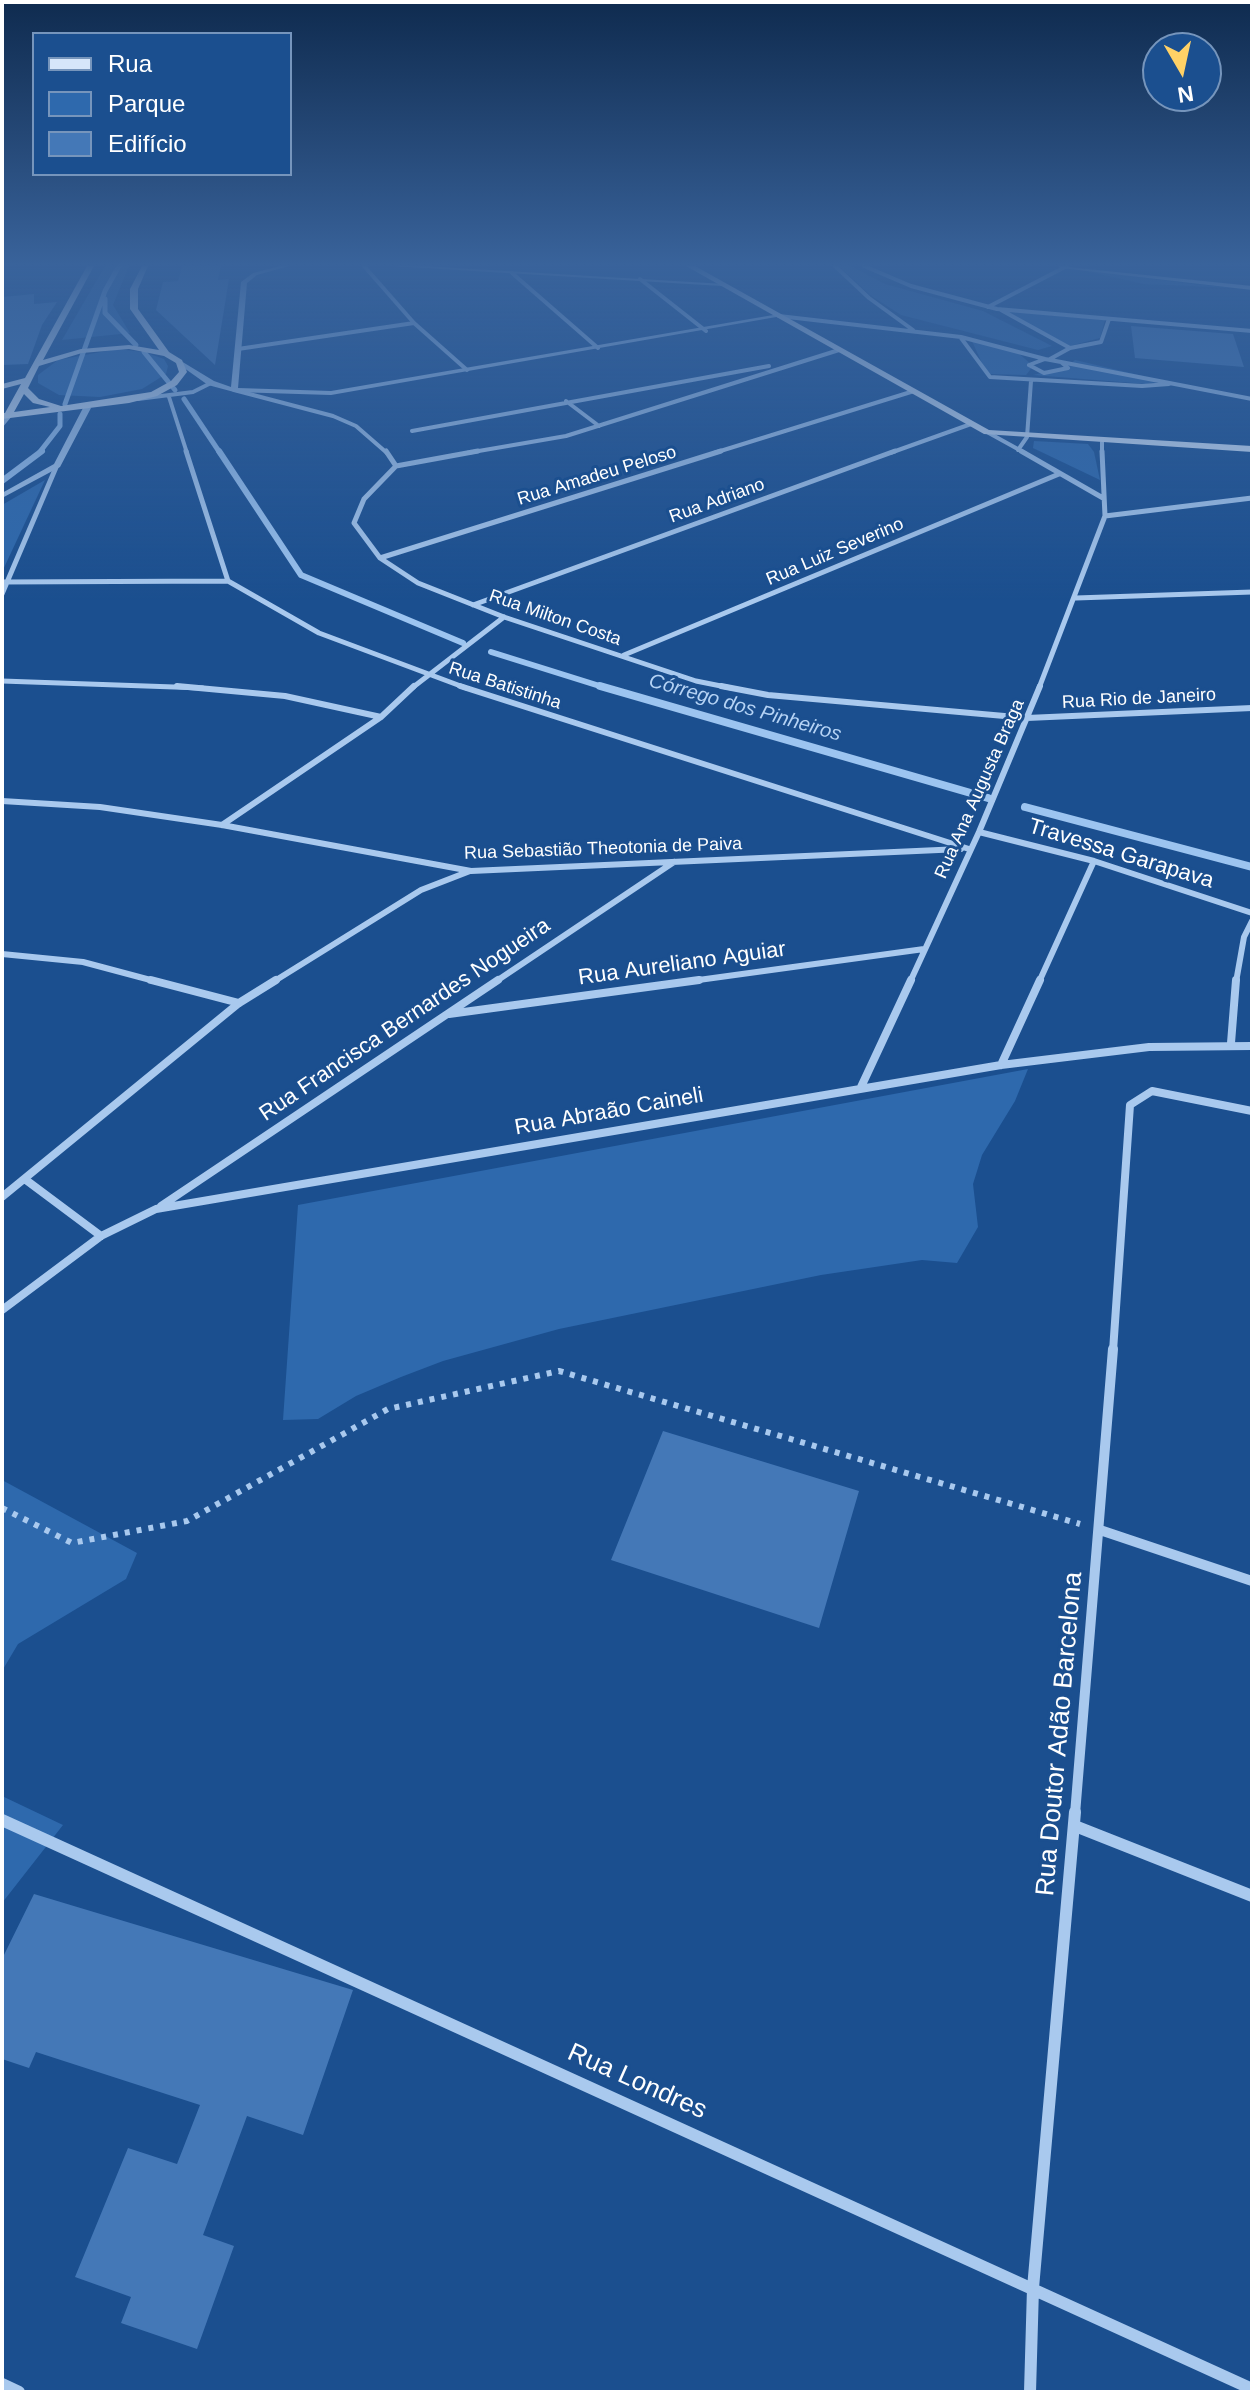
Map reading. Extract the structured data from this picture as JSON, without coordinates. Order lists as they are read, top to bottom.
{
  "streets": {
    "street": [
      "Rua Amadeu Peloso",
      "Rua Adriano",
      "Rua Luiz Severino",
      "Rua Milton Costa",
      "Rua Batistinha",
      "Rua Rio de Janeiro",
      "Rua Ana Augusta Braga",
      "Rua Sebastião Theotonia de Paiva",
      "Travessa Garapava",
      "Rua Aureliano Aguiar",
      "Rua Francisca Bernardes Nogueira",
      "Rua Abraão Caineli",
      "Rua Doutor Adão Barcelona",
      "Rua Londres"
    ]
  },
  "crossings": [
    ["Rua Amadeu Peloso", "Rua Milton Costa"],
    ["Rua Adriano", "Rua Milton Costa"],
    ["Rua Luiz Severino", "Rua Milton Costa"],
    ["Rua Milton Costa", "Rua Rio de Janeiro"],
    ["Rua Milton Costa", "Rua Ana Augusta Braga"],
    ["Rua Batistinha", "Rua Ana Augusta Braga"],
    ["Rua Batistinha", "Rua Sebastião Theotonia de Paiva"],
    ["Rua Rio de Janeiro", "Rua Ana Augusta Braga"],
    ["Rua Ana Augusta Braga", "Rua Sebastião Theotonia de Paiva"],
    ["Rua Ana Augusta Braga", "Travessa Garapava"],
    ["Rua Ana Augusta Braga", "Rua Aureliano Aguiar"],
    ["Rua Ana Augusta Braga", "Rua Abraão Caineli"],
    ["Rua Sebastião Theotonia de Paiva", "Rua Francisca Bernardes Nogueira"],
    ["Rua Aureliano Aguiar", "Rua Francisca Bernardes Nogueira"],
    ["Rua Francisca Bernardes Nogueira", "Rua Abraão Caineli"],
    ["Rua Doutor Adão Barcelona", "Rua Londres"]
  ],
  "water": ["Córrego dos Pinheiros"],
  "legend": ["Rua", "Parque", "Edifício"],
  "north": "bottom"
}
